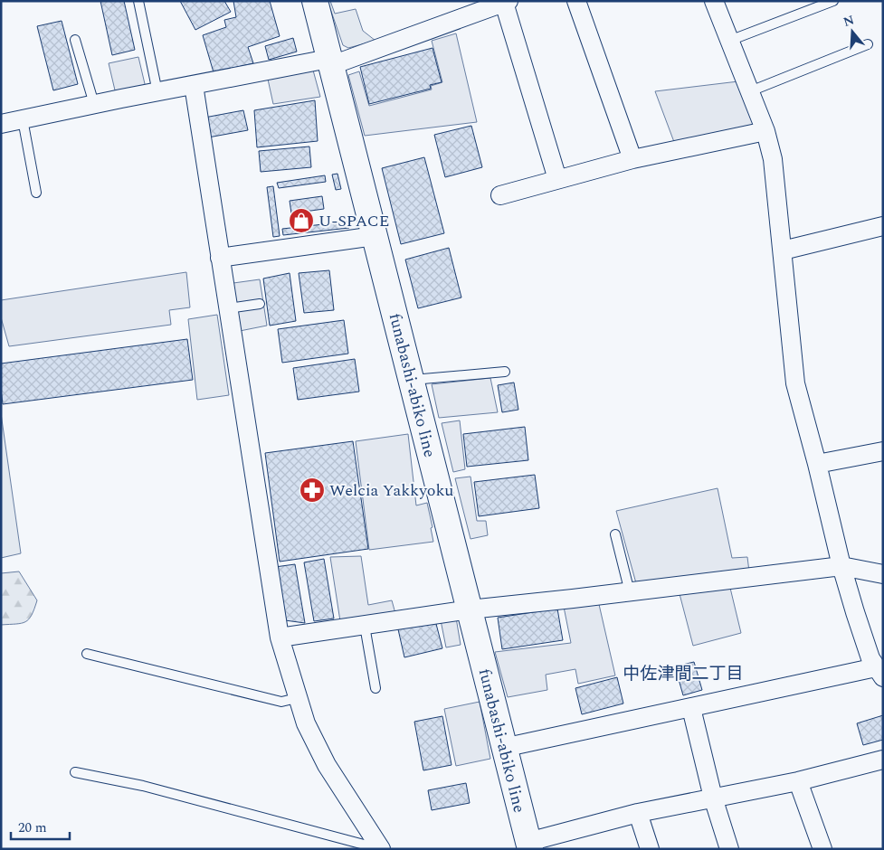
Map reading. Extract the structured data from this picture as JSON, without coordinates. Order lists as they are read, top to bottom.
{
  "streets": {
    "main road": ["funabashi-abiko line"]
  },
  "districts": ["中佐津間二丁目"],
  "places": {
    "shop": ["U-SPACE"],
    "pharmacy": ["Welcia Yakkyoku"]
  },
  "scale_bar": "20 m",
  "north": "top"
}
